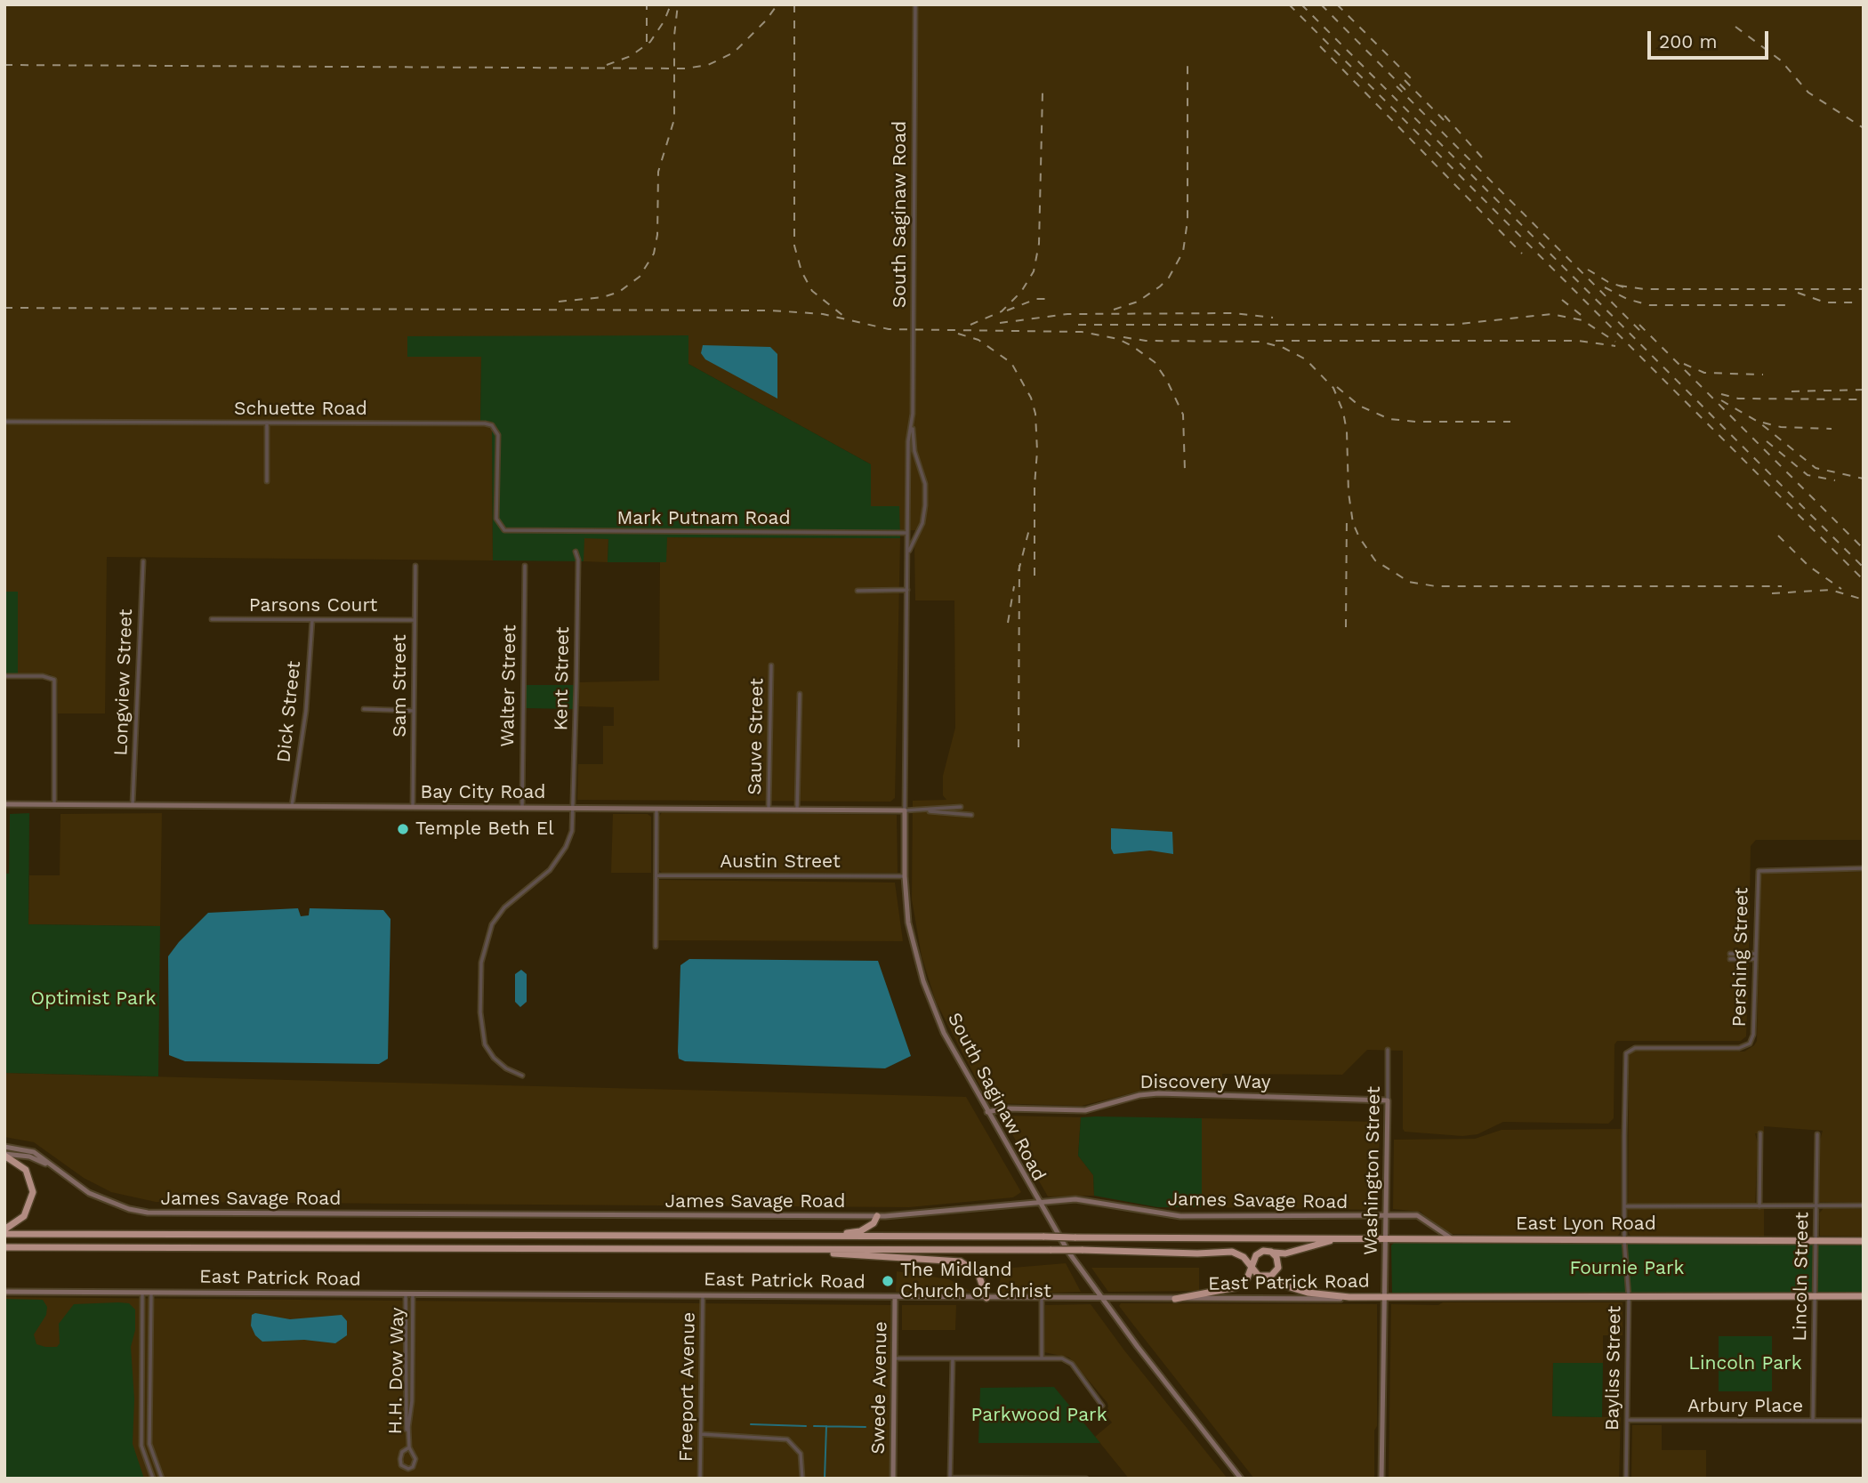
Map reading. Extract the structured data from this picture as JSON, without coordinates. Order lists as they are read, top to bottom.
{
  "streets": {
    "highway": ["East Lyon Road", "East Patrick Road"],
    "street": [
      "South Saginaw Road",
      "Schuette Road",
      "Mark Putnam Road",
      "Parsons Court",
      "Kent Street",
      "Longview Street",
      "Sam Street",
      "Walter Street",
      "Dick Street",
      "Sauve Street",
      "Bay City Road",
      "Austin Street",
      "Pershing Street",
      "Discovery Way",
      "Washington Street",
      "James Savage Road",
      "Lincoln Street",
      "Bayliss Street",
      "H.H. Dow Way",
      "Freeport Avenue",
      "Swede Avenue",
      "Arbury Place"
    ]
  },
  "crossings": [
    ["South Saginaw Road", "Mark Putnam Road"],
    ["South Saginaw Road", "Bay City Road"],
    ["South Saginaw Road", "Austin Street"],
    ["South Saginaw Road", "Discovery Way"],
    ["South Saginaw Road", "James Savage Road"],
    ["South Saginaw Road", "East Patrick Road"],
    ["Schuette Road", "Mark Putnam Road"],
    ["Parsons Court", "Sam Street"],
    ["Parsons Court", "Dick Street"],
    ["Kent Street", "Bay City Road"],
    ["Longview Street", "Bay City Road"],
    ["Sam Street", "Bay City Road"],
    ["Walter Street", "Bay City Road"],
    ["Dick Street", "Bay City Road"],
    ["Sauve Street", "Bay City Road"],
    ["Pershing Street", "Bayliss Street"],
    ["Discovery Way", "Washington Street"],
    ["Washington Street", "James Savage Road"],
    ["Washington Street", "East Lyon Road"],
    ["Washington Street", "East Patrick Road"],
    ["James Savage Road", "East Lyon Road"],
    ["East Lyon Road", "Lincoln Street"],
    ["East Lyon Road", "Bayliss Street"],
    ["Lincoln Street", "East Patrick Road"],
    ["Lincoln Street", "Arbury Place"],
    ["East Patrick Road", "Bayliss Street"],
    ["East Patrick Road", "H.H. Dow Way"],
    ["East Patrick Road", "Freeport Avenue"],
    ["East Patrick Road", "Swede Avenue"],
    ["Bayliss Street", "Arbury Place"]
  ],
  "parks": [
    "Optimist Park",
    "Fournie Park",
    "Lincoln Park",
    "Parkwood Park"
  ],
  "places": ["Temple Beth El", "The Midland Church of Christ"],
  "scale_bar": "200 m"
}
